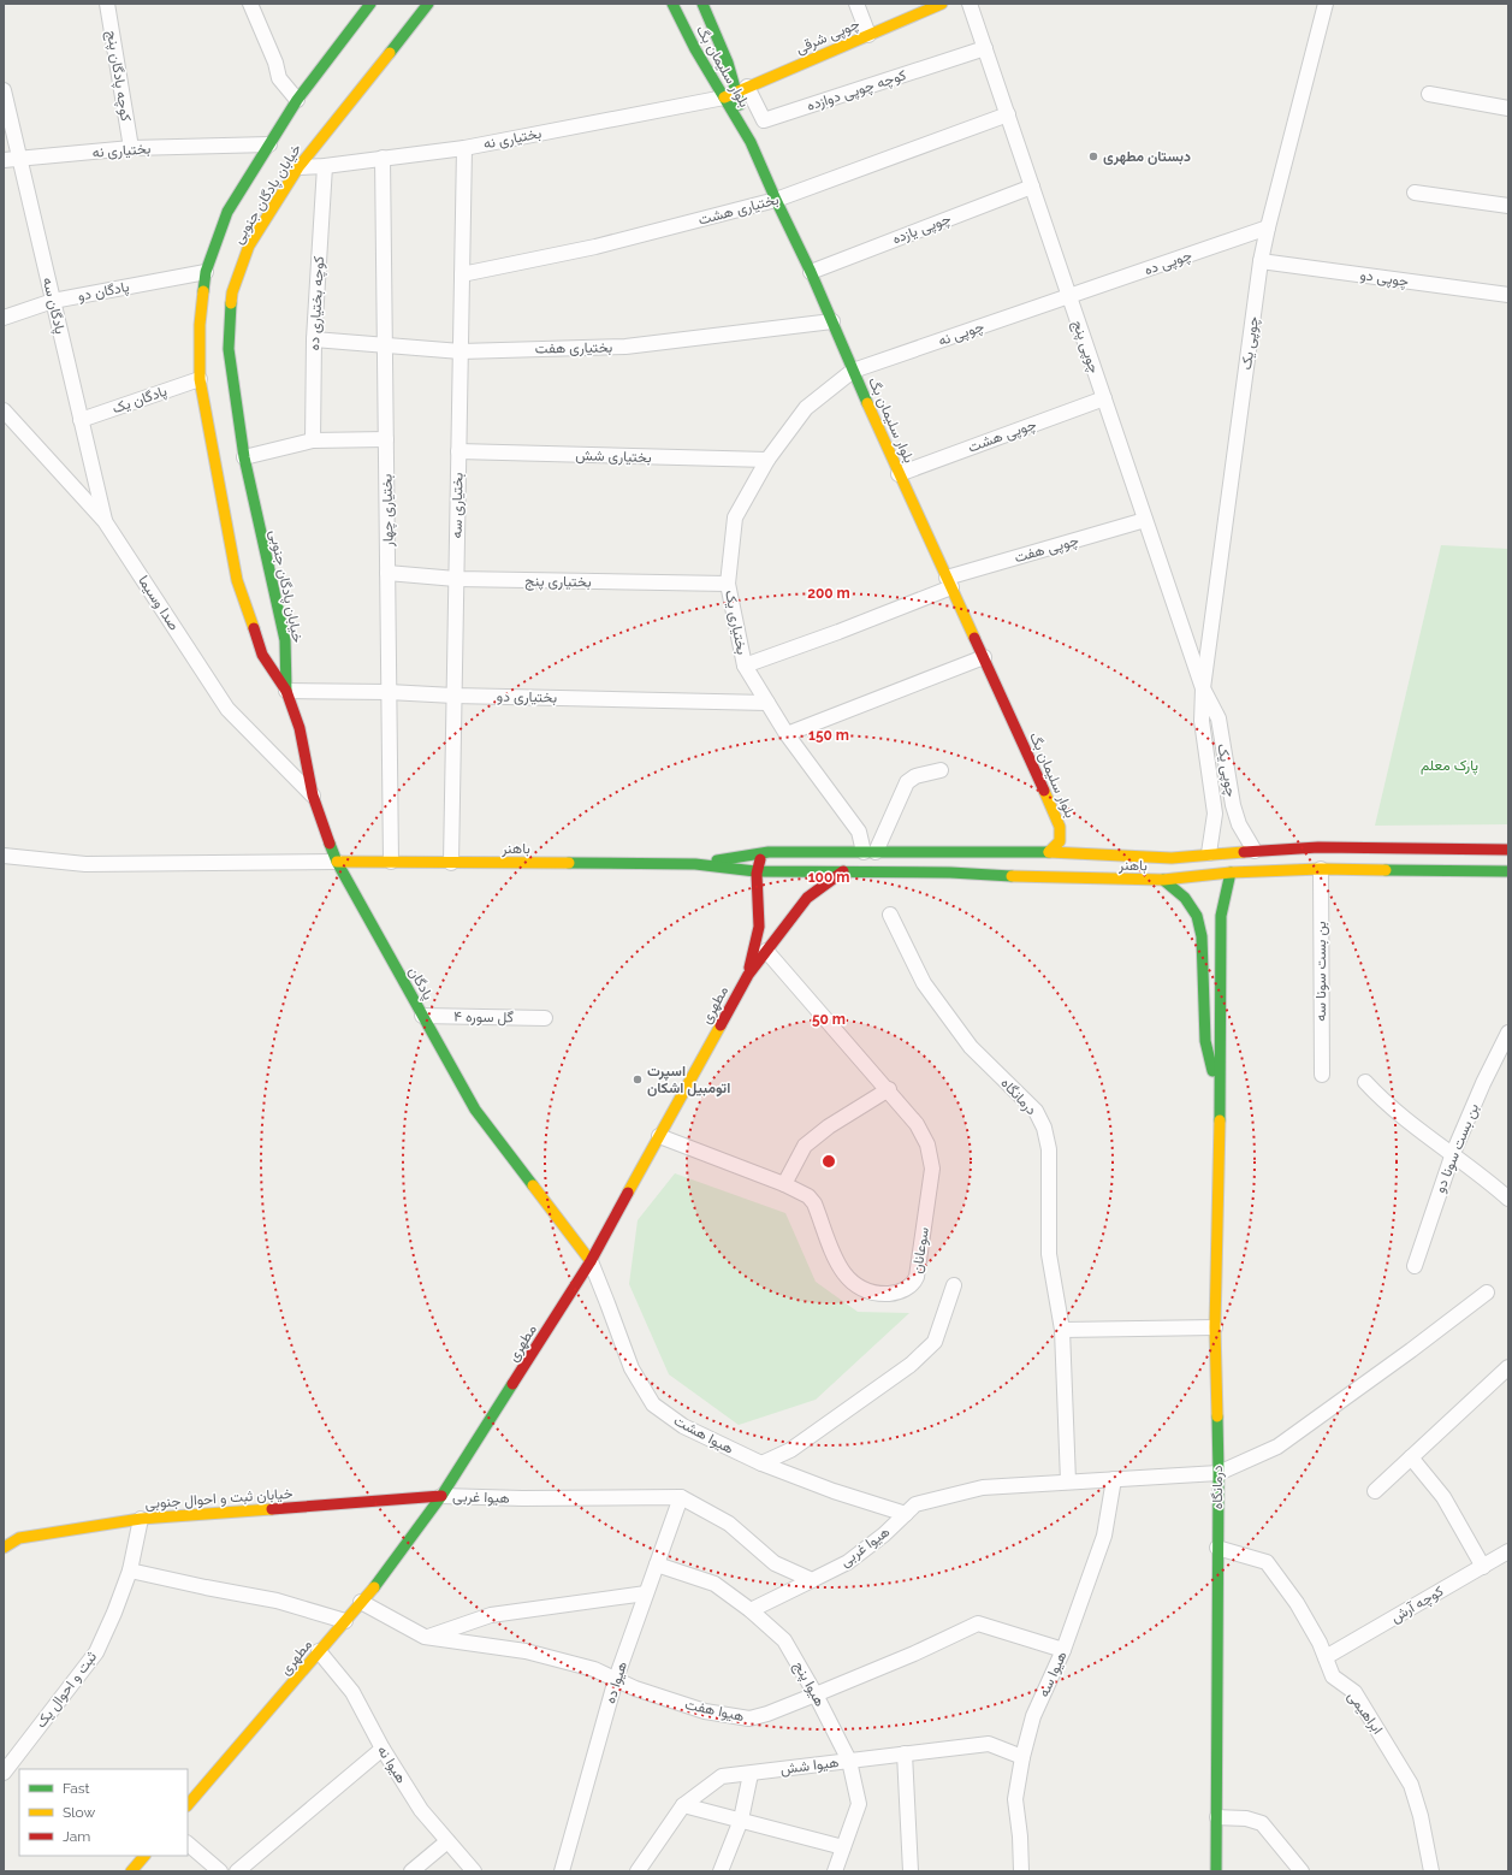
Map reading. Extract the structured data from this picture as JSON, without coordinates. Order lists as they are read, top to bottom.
{
  "streets": {
    "main road": [
      "چوپی شرقی",
      "بلوار سلیمان بگ",
      "خیابان پادگان جنوبی",
      "باهنر",
      "پادگان",
      "مطهری",
      "درمانگاه",
      "خیابان ثبت و احوال جنوبی"
    ],
    "street": [
      "کوچه پادگان پنج",
      "کوچه چوپی دوازده",
      "بختیاری نه",
      "بختیاری هشت",
      "چوپی یازده",
      "چوپی ده",
      "چوپی دو",
      "پادگان دو",
      "کوچه بختیاری ده",
      "پادگان سه",
      "چوپی نه",
      "چوپی یک",
      "چوپی پنج",
      "بختیاری هفت",
      "پادگان یک",
      "چوپی هشت",
      "بختیاری شش",
      "بختیاری سه",
      "بختیاری چهار",
      "چوپی هفت",
      "بختیاری پنج",
      "صدا وسیما",
      "بختیاری یک",
      "بختیاری دو",
      "بن بست سونا سه",
      "گل سوره ۴",
      "بن بست سونا دو",
      "سوعانان",
      "هیوا هشت",
      "هیوا غربی",
      "کوچه آرش",
      "هیوا سه",
      "هیوا ده",
      "هیوا پنج",
      "ثبت و احوال یک",
      "هیوا هفت",
      "ابراهیمی",
      "هیوا نه",
      "هیوا شش"
    ]
  },
  "crossings": [
    ["چوپی شرقی", "بلوار سلیمان بگ"],
    ["چوپی شرقی", "کوچه چوپی دوازده"],
    ["چوپی شرقی", "بختیاری نه"],
    ["بلوار سلیمان بگ", "کوچه چوپی دوازده"],
    ["بلوار سلیمان بگ", "بختیاری نه"],
    ["بلوار سلیمان بگ", "بختیاری هشت"],
    ["بلوار سلیمان بگ", "چوپی یازده"],
    ["بلوار سلیمان بگ", "چوپی نه"],
    ["بلوار سلیمان بگ", "بختیاری هفت"],
    ["بلوار سلیمان بگ", "چوپی هشت"],
    ["بلوار سلیمان بگ", "چوپی هفت"],
    ["بلوار سلیمان بگ", "بختیاری یک"],
    ["بلوار سلیمان بگ", "باهنر"],
    ["کوچه پادگان پنج", "بختیاری نه"],
    ["کوچه چوپی دوازده", "بختیاری نه"],
    ["کوچه چوپی دوازده", "چوپی پنج"],
    ["بختیاری نه", "خیابان پادگان جنوبی"],
    ["بختیاری نه", "کوچه بختیاری ده"],
    ["بختیاری نه", "پادگان سه"],
    ["بختیاری نه", "بختیاری سه"],
    ["بختیاری نه", "بختیاری چهار"],
    ["خیابان پادگان جنوبی", "پادگان دو"],
    ["خیابان پادگان جنوبی", "پادگان یک"],
    ["خیابان پادگان جنوبی", "بختیاری دو"],
    ["خیابان پادگان جنوبی", "پادگان"],
    ["بختیاری هشت", "چوپی پنج"],
    ["بختیاری هشت", "بختیاری سه"],
    ["چوپی یازده", "چوپی پنج"],
    ["چوپی ده", "چوپی نه"],
    ["چوپی ده", "چوپی یک"],
    ["چوپی ده", "چوپی پنج"],
    ["چوپی دو", "چوپی یک"],
    ["پادگان دو", "پادگان سه"],
    ["کوچه بختیاری ده", "بختیاری هفت"],
    ["پادگان سه", "پادگان یک"],
    ["پادگان سه", "صدا وسیما"],
    ["چوپی نه", "چوپی پنج"],
    ["چوپی نه", "بختیاری یک"],
    ["چوپی یک", "چوپی پنج"],
    ["چوپی یک", "باهنر"],
    ["چوپی پنج", "چوپی هشت"],
    ["چوپی پنج", "چوپی هفت"],
    ["بختیاری هفت", "بختیاری سه"],
    ["بختیاری هفت", "بختیاری چهار"],
    ["بختیاری شش", "بختیاری سه"],
    ["بختیاری شش", "بختیاری یک"],
    ["بختیاری سه", "بختیاری پنج"],
    ["بختیاری سه", "بختیاری دو"],
    ["بختیاری سه", "باهنر"],
    ["بختیاری چهار", "بختیاری پنج"],
    ["بختیاری چهار", "بختیاری دو"],
    ["بختیاری چهار", "باهنر"],
    ["چوپی هفت", "بختیاری یک"],
    ["بختیاری پنج", "بختیاری یک"],
    ["صدا وسیما", "پادگان"],
    ["بختیاری یک", "بختیاری دو"],
    ["بختیاری یک", "باهنر"],
    ["بختیاری دو", "پادگان"],
    ["باهنر", "بن بست سونا سه"],
    ["باهنر", "پادگان"],
    ["باهنر", "مطهری"],
    ["باهنر", "درمانگاه"],
    ["پادگان", "مطهری"],
    ["پادگان", "گل سوره ۴"],
    ["پادگان", "هیوا هشت"],
    ["مطهری", "سوعانان"],
    ["مطهری", "هیوا هشت"],
    ["مطهری", "هیوا غربی"],
    ["مطهری", "خیابان ثبت و احوال جنوبی"],
    ["مطهری", "هیوا هفت"],
    ["مطهری", "هیوا نه"],
    ["درمانگاه", "هیوا غربی"],
    ["درمانگاه", "ابراهیمی"],
    ["هیوا هشت", "هیوا غربی"],
    ["هیوا غربی", "خیابان ثبت و احوال جنوبی"],
    ["هیوا غربی", "هیوا سه"],
    ["هیوا غربی", "هیوا ده"],
    ["خیابان ثبت و احوال جنوبی", "ثبت و احوال یک"],
    ["کوچه آرش", "ابراهیمی"],
    ["هیوا سه", "هیوا هفت"],
    ["هیوا سه", "هیوا شش"],
    ["هیوا ده", "هیوا پنج"],
    ["هیوا ده", "هیوا هفت"],
    ["هیوا پنج", "هیوا هفت"],
    ["هیوا پنج", "هیوا شش"]
  ],
  "parks": ["پارک معلم"],
  "places": ["دبستان مطهری", "اسپرت اتومبیل اشکان"],
  "legend": ["Fast", "Slow", "Jam"],
  "rings": [
    "200 m",
    "150 m",
    "100 m",
    "50 m"
  ]
}
